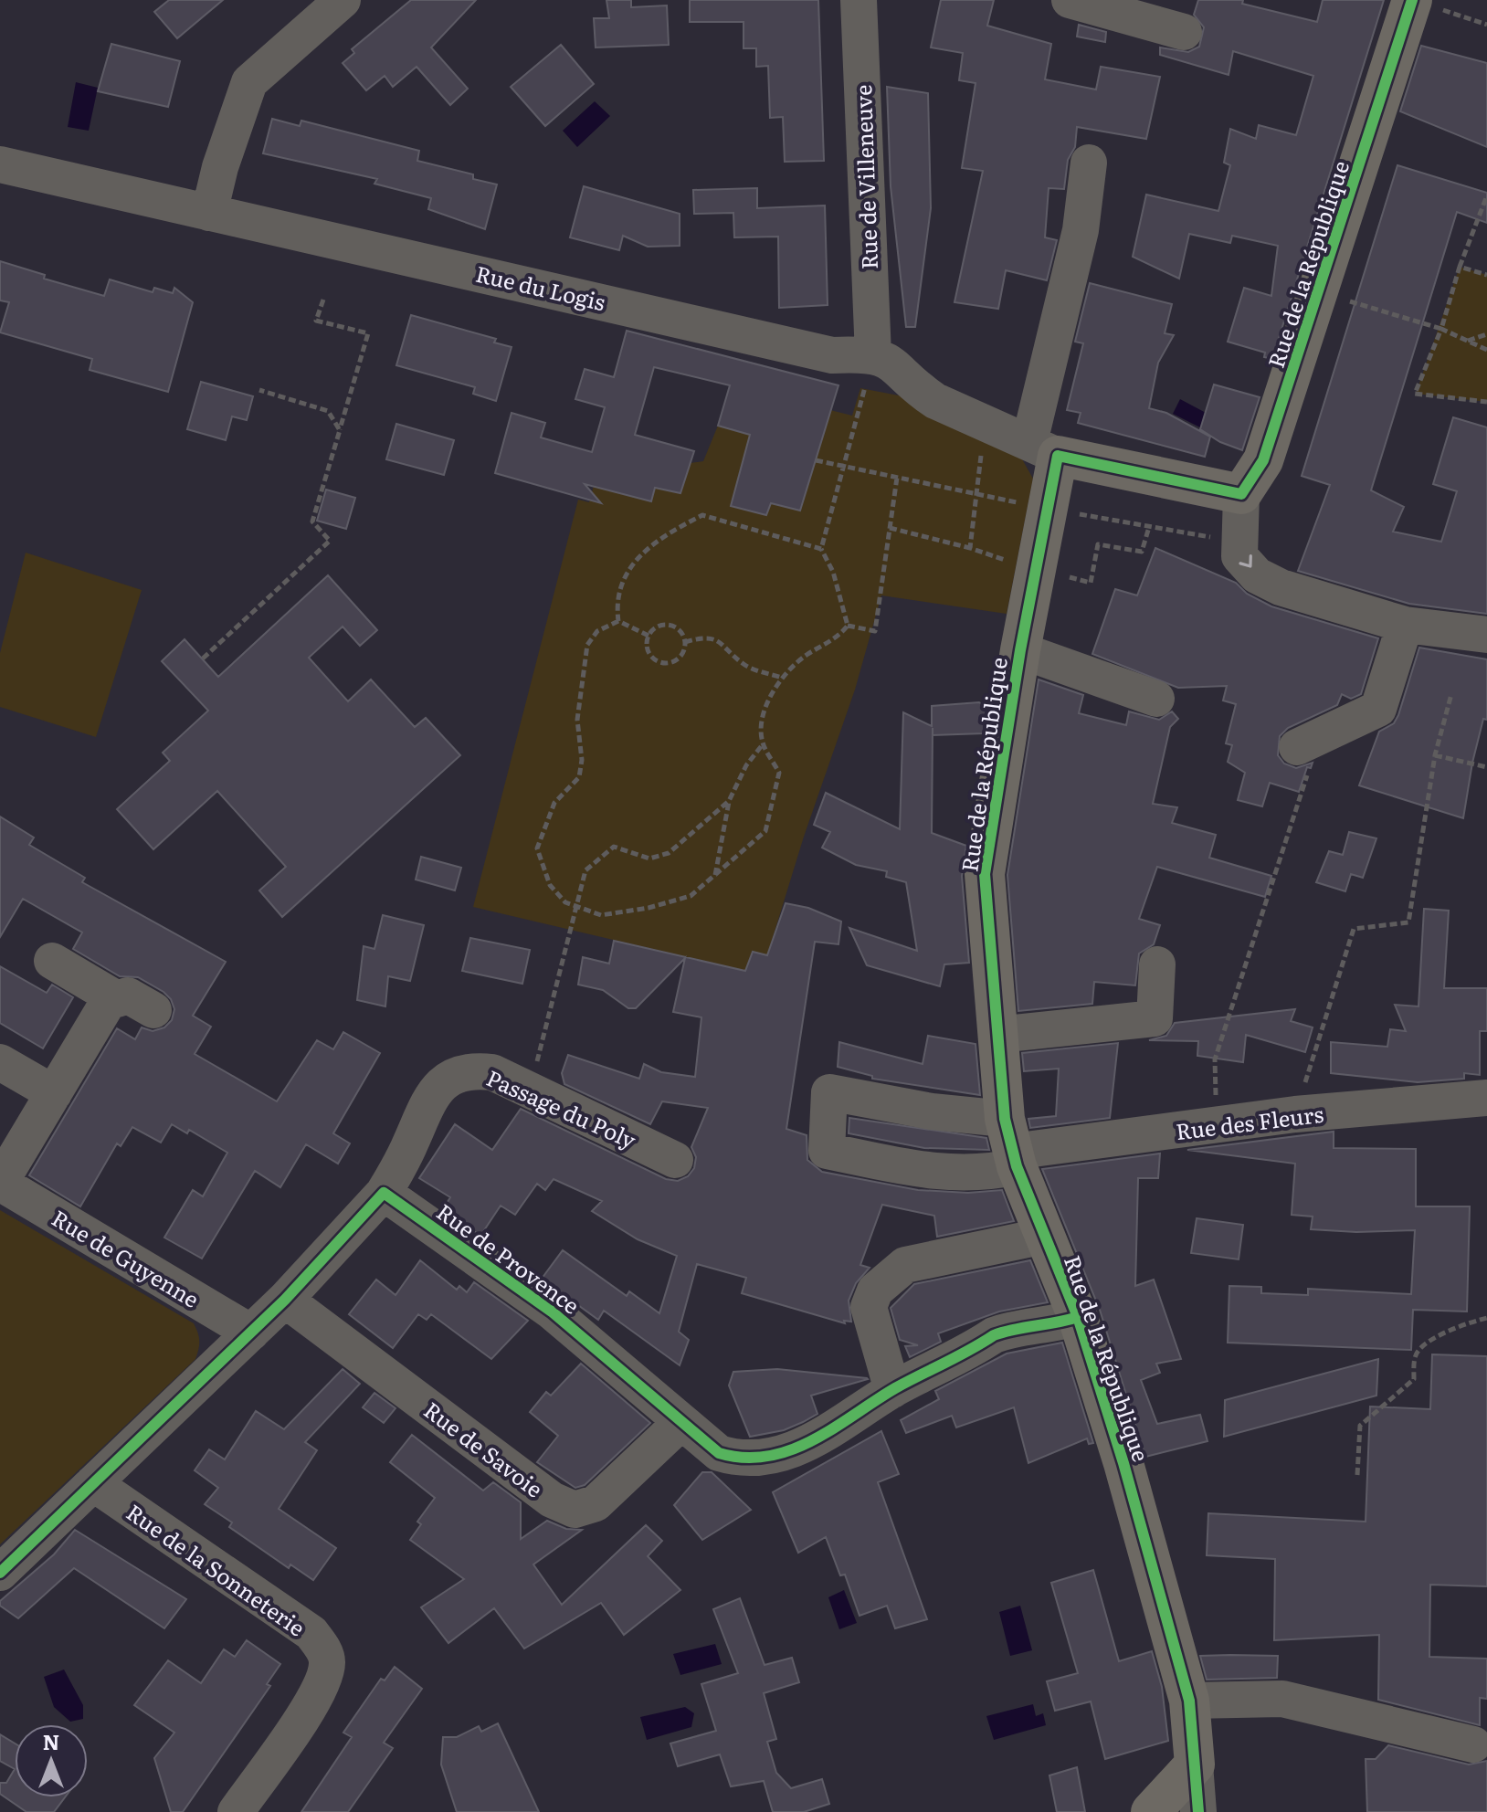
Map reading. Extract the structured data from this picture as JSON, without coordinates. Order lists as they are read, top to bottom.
{
  "streets": {
    "main road": ["Rue de la République"],
    "street": [
      "Rue de Villeneuve",
      "Rue du Logis",
      "Passage du Poly",
      "Rue des Fleurs",
      "Rue de Guyenne",
      "Rue de Provence",
      "Rue de Savoie",
      "Rue de la Sonneterie"
    ]
  },
  "crossings": [
    ["Rue de Villeneuve", "Rue du Logis"],
    ["Rue de la République", "Rue des Fleurs"],
    ["Rue de la République", "Rue de Provence"],
    ["Passage du Poly", "Rue de Provence"],
    ["Rue de Provence", "Rue de Savoie"]
  ],
  "north": "top"
}
